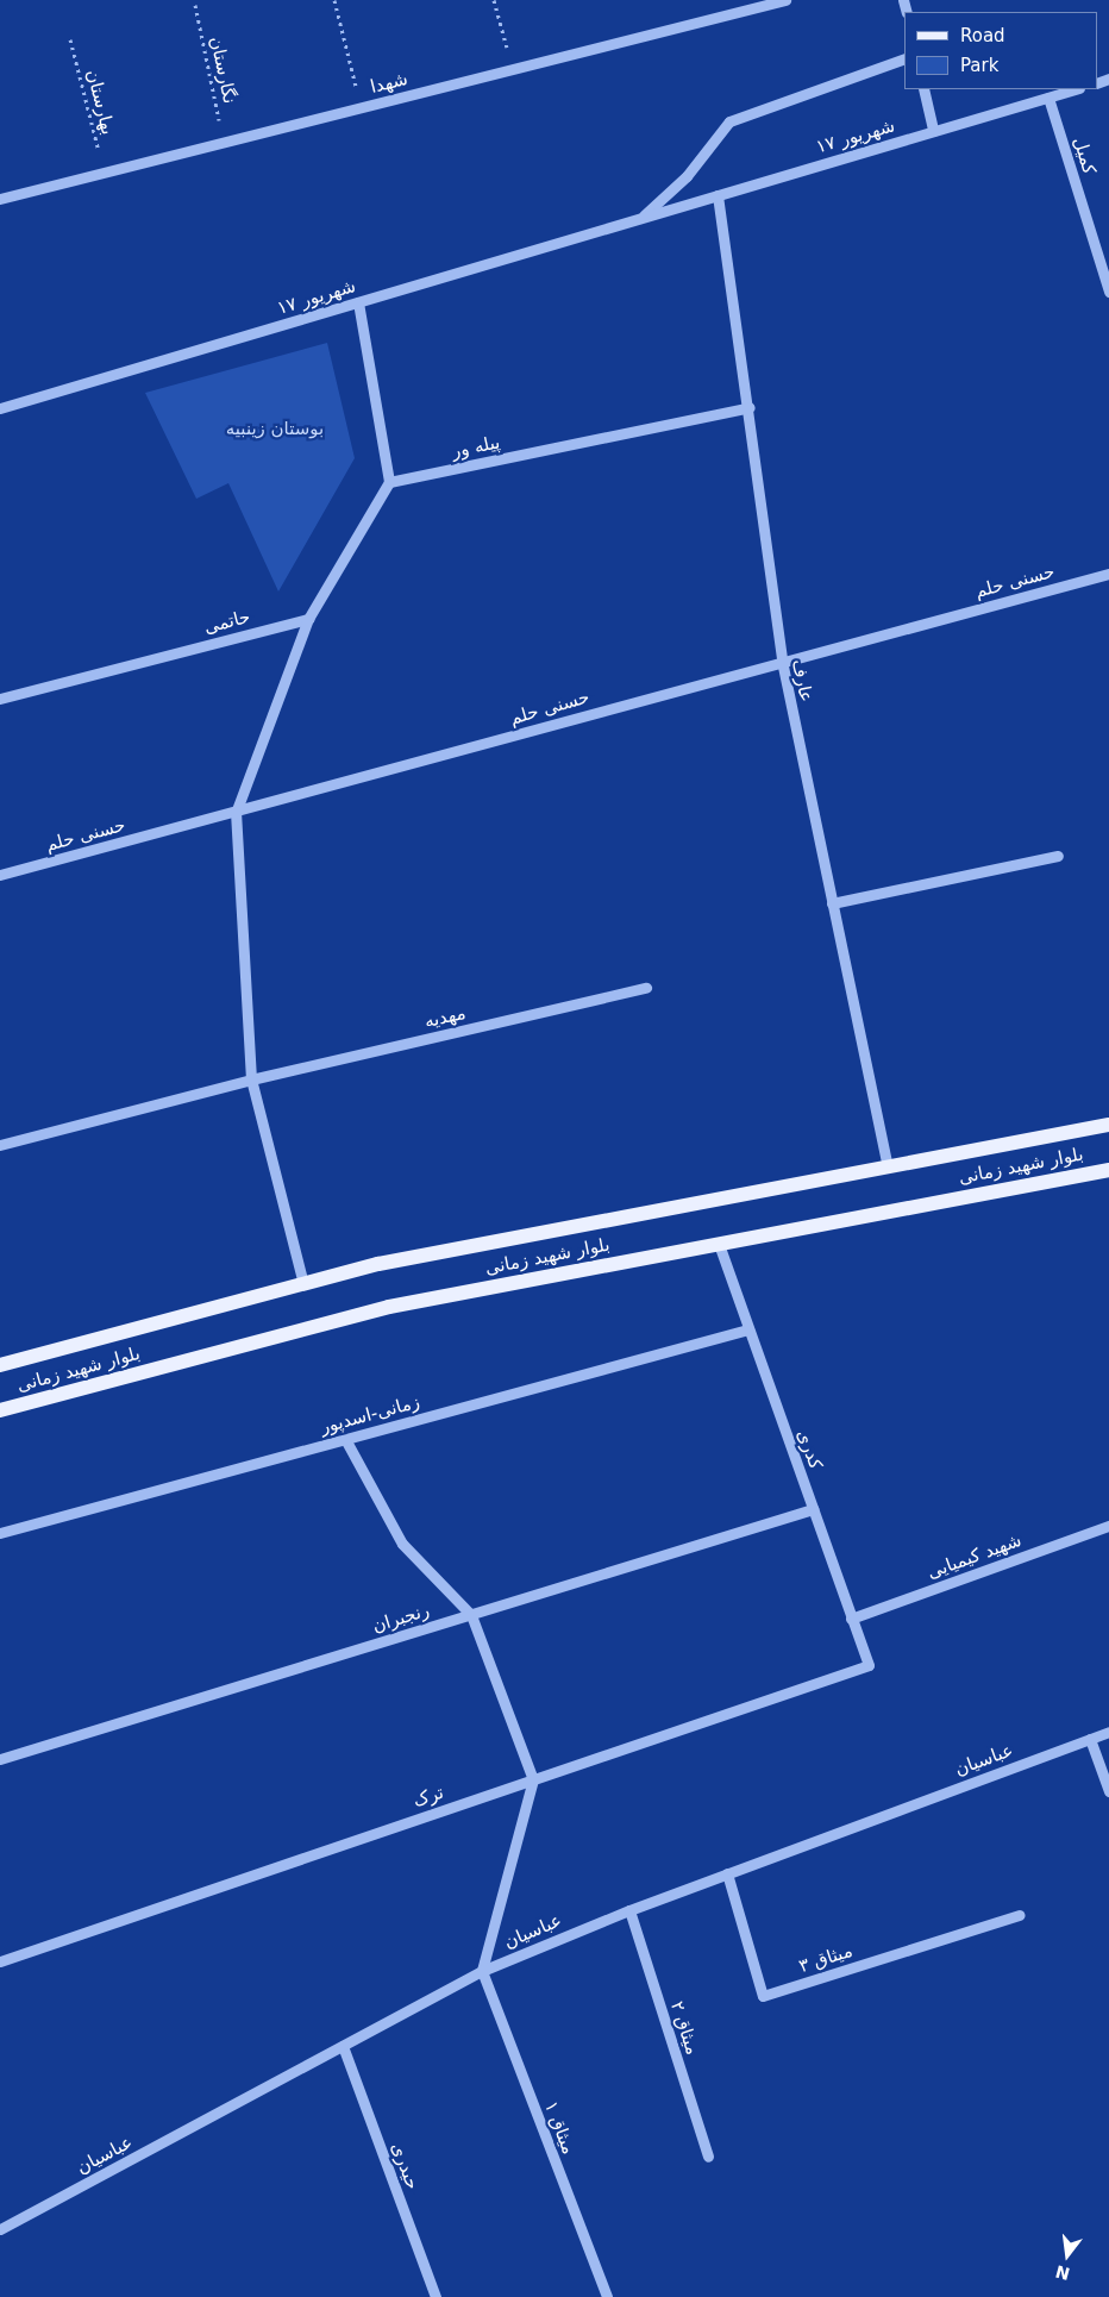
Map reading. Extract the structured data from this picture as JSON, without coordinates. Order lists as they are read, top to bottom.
{
  "streets": {
    "main road": ["بلوار شهید زمانی"],
    "street": [
      "شهدا",
      "۱۷ شهریور",
      "کمیل",
      "پیله ور",
      "حسنی حلم",
      "حاتمی",
      "عارف",
      "مهدیه",
      "زمانی-اسدپور",
      "کدری",
      "شهید کیمیایی",
      "رنجبران",
      "عباسیان",
      "ترک",
      "میثاق ۳",
      "میثاق ۲",
      "میثاق ۱",
      "حیدری"
    ],
    "path": ["نگارستان", "بهارستان"]
  },
  "crossings": [
    ["نگارستان", "شهدا"],
    ["شهدا", "بهارستان"],
    ["۱۷ شهریور", "کمیل"],
    ["۱۷ شهریور", "عارف"],
    ["پیله ور", "عارف"],
    ["حسنی حلم", "عارف"],
    ["عارف", "بلوار شهید زمانی"],
    ["بلوار شهید زمانی", "کدری"],
    ["زمانی-اسدپور", "کدری"],
    ["کدری", "شهید کیمیایی"],
    ["کدری", "رنجبران"],
    ["کدری", "ترک"],
    ["عباسیان", "میثاق ۳"],
    ["عباسیان", "میثاق ۲"],
    ["عباسیان", "میثاق ۱"],
    ["عباسیان", "حیدری"]
  ],
  "parks": ["بوستان زینبیه"],
  "legend": ["Road", "Park"],
  "north": "bottom"
}
